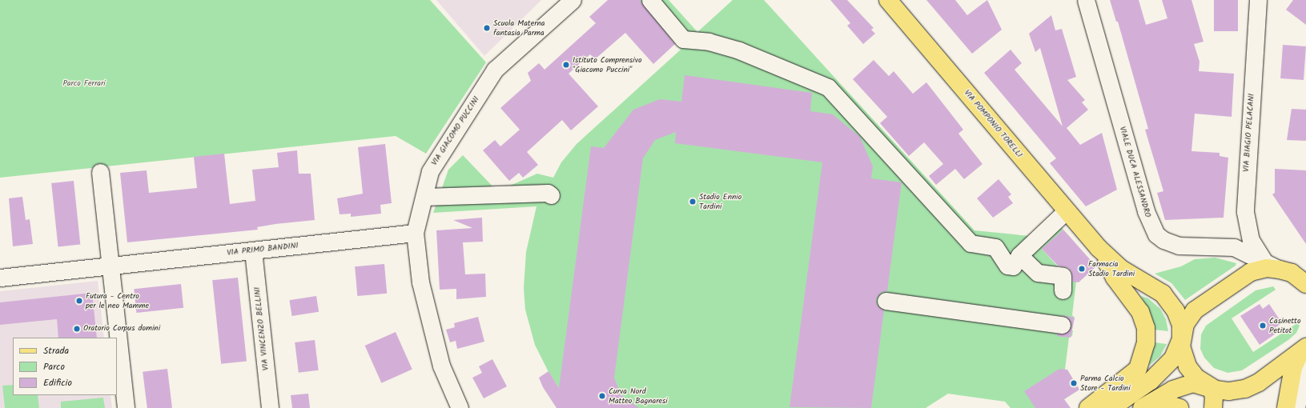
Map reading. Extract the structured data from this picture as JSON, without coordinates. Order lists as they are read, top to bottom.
{
  "streets": {
    "main road": ["VIA POMPONIO TORELLI"],
    "street": [
      "VIA GIACOMO PUCCINI",
      "VIA BIAGIO PELACANI",
      "VIALE DUCA ALESSANDRO",
      "VIA PRIMO BANDINI",
      "VIA VINCENZO BELLINI"
    ]
  },
  "crossings": [
    ["VIA GIACOMO PUCCINI", "VIA PRIMO BANDINI"],
    ["VIA BIAGIO PELACANI", "VIALE DUCA ALESSANDRO"],
    ["VIA PRIMO BANDINI", "VIA VINCENZO BELLINI"]
  ],
  "parks": ["Parco Ferrari"],
  "places": [
    "Scuola Materna fantasia Parma",
    "Istituto Comprensivo \"Giacomo Puccini\"",
    "Stadio Ennio Tardini",
    "Farmacia Stadio Tardini",
    "Futura - Centro per le neo Mamme",
    "Casinetto Petitot",
    "Oratorio Corpus domini",
    "Parma Calcio Store - Tardini",
    "Curva Nord Matteo Bagnaresi"
  ],
  "legend": ["Strada", "Parco", "Edificio"]
}
